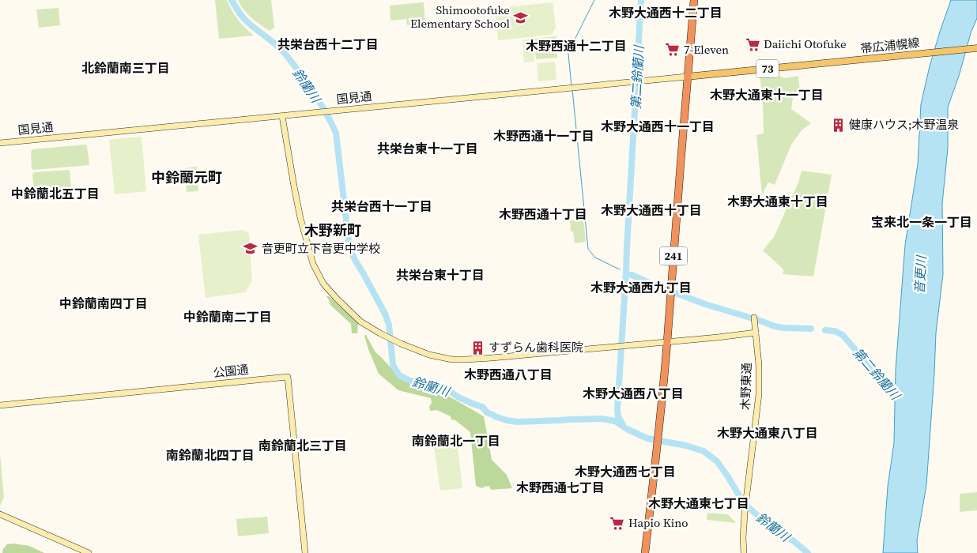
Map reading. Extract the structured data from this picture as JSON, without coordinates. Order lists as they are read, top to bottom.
{
  "streets": {
    "highway": ["241"],
    "main road": ["帯広浦幌線", "73"],
    "street": ["国見通", "公園通", "木野東通"]
  },
  "crossings": [
    ["帯広浦幌線", "国見通"],
    ["帯広浦幌線", "241"],
    ["国見通", "241"]
  ],
  "districts": [
    "木野大通西十二丁目",
    "共栄台西十二丁目",
    "木野西通十二丁目",
    "北鈴蘭南三丁目",
    "木野大通東十一丁目",
    "木野大通西十一丁目",
    "木野西通十一丁目",
    "共栄台東十一丁目",
    "中鈴蘭元町",
    "中鈴蘭北五丁目",
    "木野大通東十丁目",
    "共栄台西十一丁目",
    "木野大通西十丁目",
    "木野西通十丁目",
    "宝来北一条一丁目",
    "木野新町",
    "共栄台東十丁目",
    "木野大通西九丁目",
    "中鈴蘭南四丁目",
    "中鈴蘭南二丁目",
    "木野西通八丁目",
    "木野大通西八丁目",
    "木野大通東八丁目",
    "南鈴蘭北一丁目",
    "南鈴蘭北三丁目",
    "南鈴蘭北四丁目",
    "木野大通西七丁目",
    "木野西通七丁目",
    "木野大通東七丁目"
  ],
  "water": ["第二鈴蘭川", "鈴蘭川", "音更川"],
  "places": {
    "school or university": ["Shimootofuke Elementary School", "音更町立下音更中学校"],
    "supermarket": ["Daiichi Otofuke", "7-Eleven", "Hapio Kino"],
    "building": ["健康ハウス;木野温泉", "すずらん歯科医院"]
  }
}
